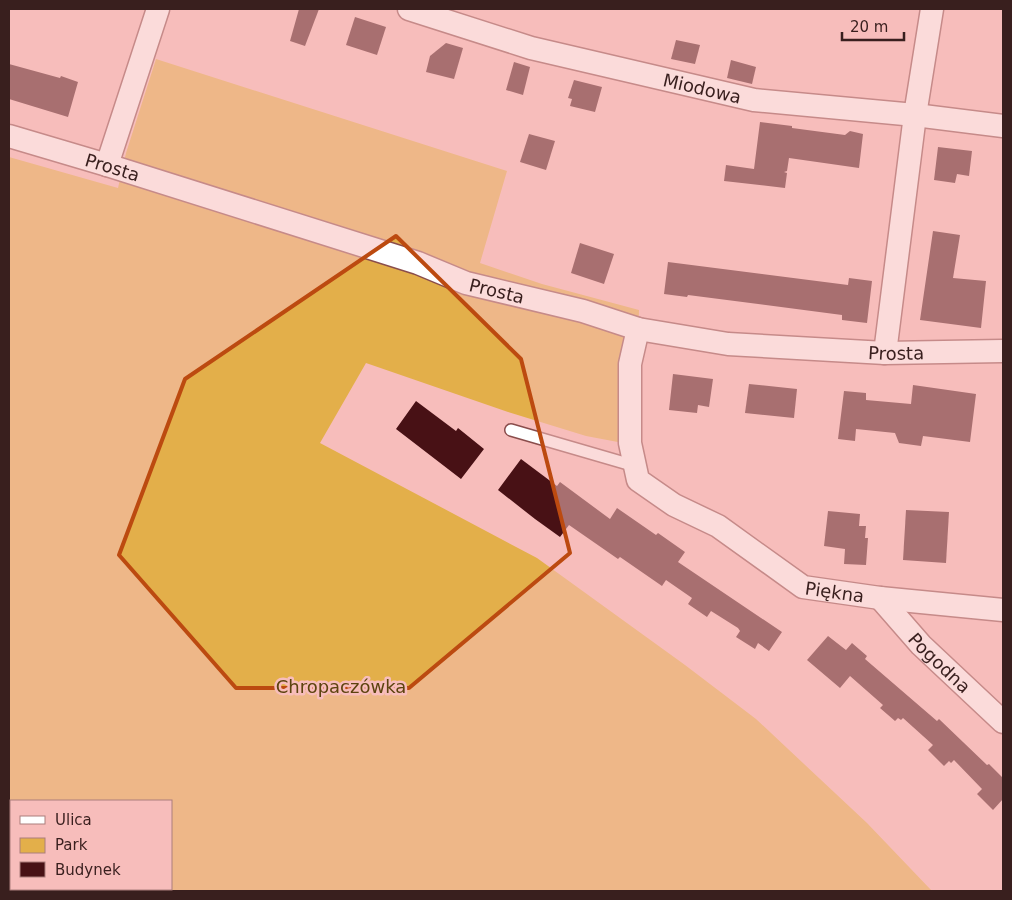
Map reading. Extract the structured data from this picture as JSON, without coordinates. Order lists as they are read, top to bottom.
{
  "streets": {
    "street": [
      "Miodowa",
      "Prosta",
      "Piękna",
      "Pogodna"
    ]
  },
  "crossings": [
    ["Piękna", "Pogodna"]
  ],
  "parks": ["Chropaczówka"],
  "legend": ["Ulica", "Park", "Budynek"],
  "scale_bar": "20 m"
}
